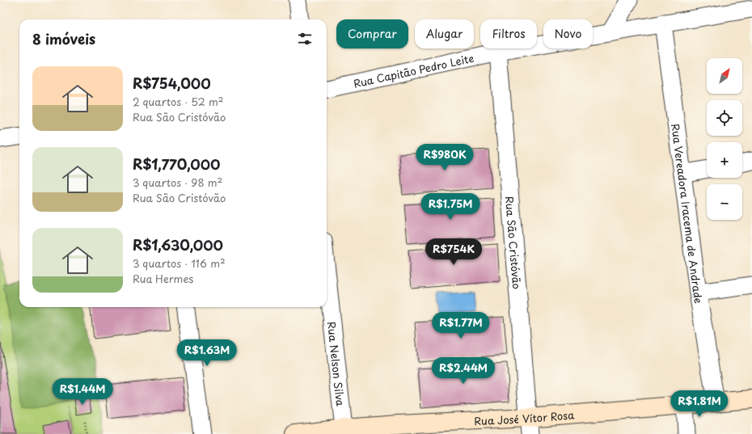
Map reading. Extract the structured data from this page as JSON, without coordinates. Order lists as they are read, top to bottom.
{
  "streets": {
    "main road": ["Rua José Vítor Rosa"],
    "street": [
      "Rua Capitão Pedro Leite",
      "Rua Vereadora Iracema de Andrade",
      "Rua São Cristóvão",
      "Rua Nelson Silva"
    ]
  },
  "crossings": [
    ["Rua Capitão Pedro Leite", "Rua Vereadora Iracema de Andrade"],
    ["Rua Capitão Pedro Leite", "Rua São Cristóvão"],
    ["Rua Vereadora Iracema de Andrade", "Rua José Vítor Rosa"],
    ["Rua São Cristóvão", "Rua José Vítor Rosa"],
    ["Rua Nelson Silva", "Rua José Vítor Rosa"]
  ],
  "north": "top right",
  "page": {
    "chip": [
      "Comprar",
      "Alugar",
      "Filtros",
      "Novo"
    ],
    "heading": "8 imóveis",
    "map_buttons": ["+", "−"],
    "list": [
      {
        "name": "R$754,000",
        "note": "2 quartos · 52 m² · Rua São Cristóvão"
      },
      {
        "name": "R$1,770,000",
        "note": "3 quartos · 98 m² · Rua São Cristóvão"
      },
      {
        "name": "R$1,630,000",
        "note": "3 quartos · 116 m² · Rua Hermes"
      }
    ],
    "price": [
      "R$980K",
      "R$1.75M",
      "R$754K",
      "R$1.77M",
      "R$1.63M",
      "R$2.44M",
      "R$1.44M",
      "R$1.81M"
    ]
  }
}
